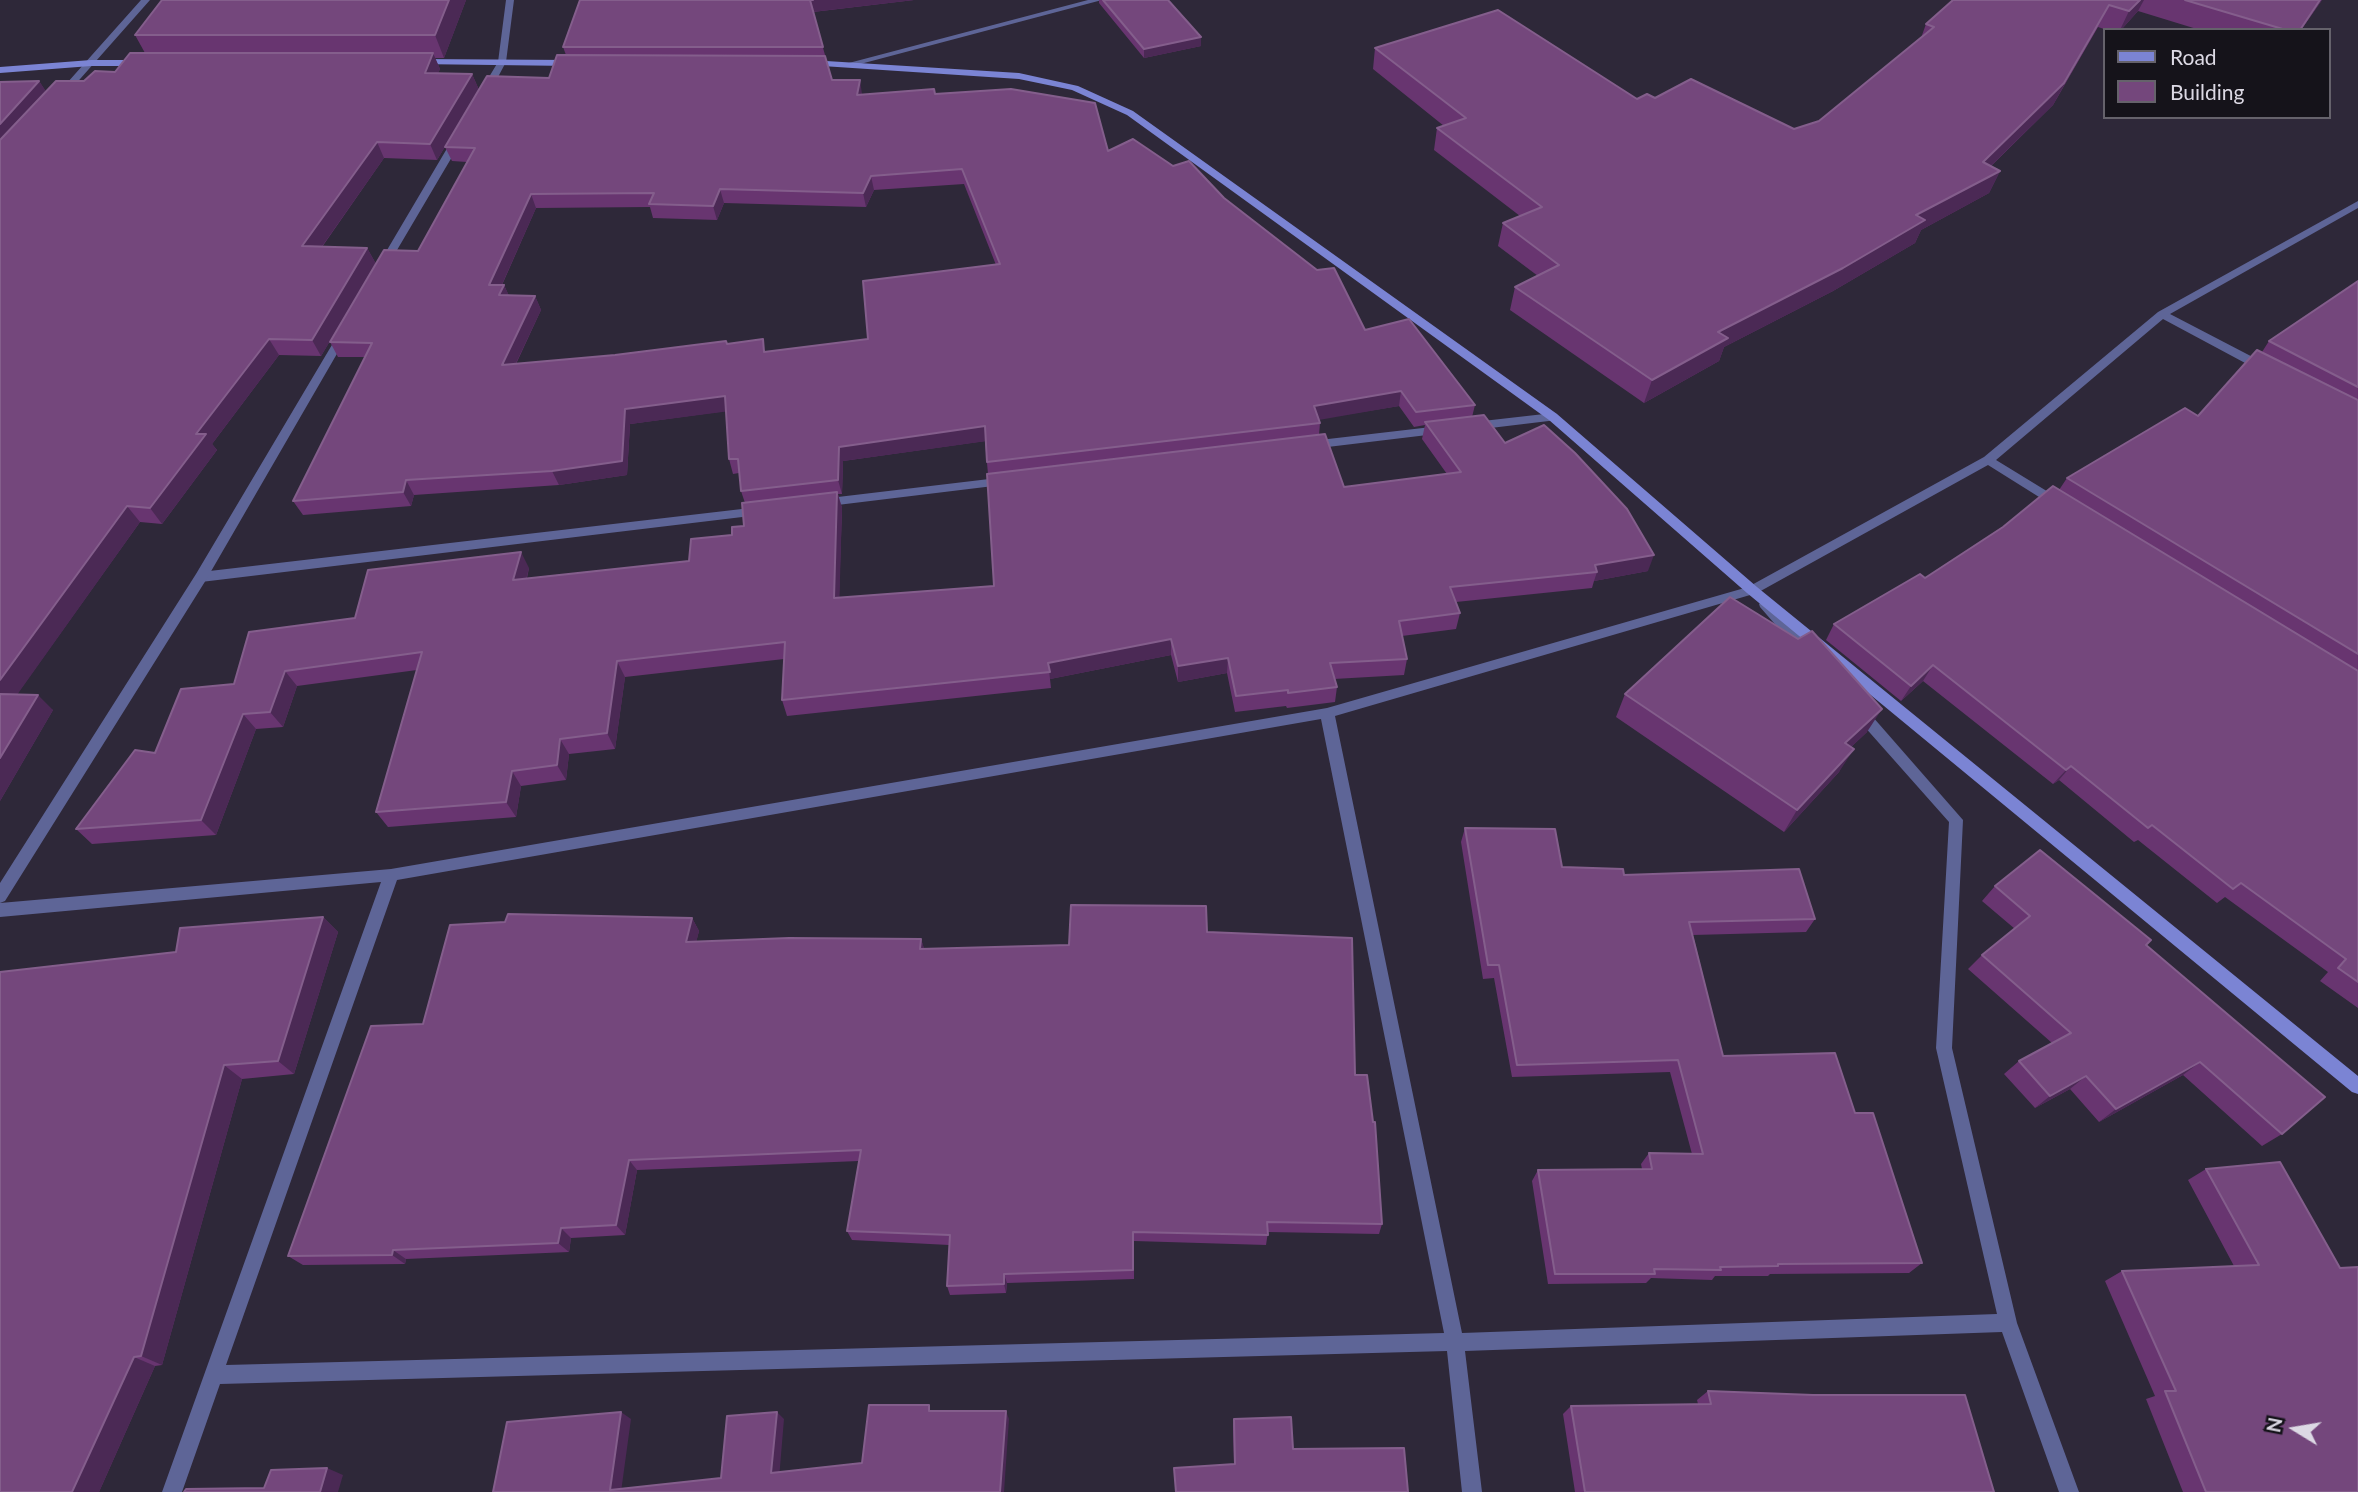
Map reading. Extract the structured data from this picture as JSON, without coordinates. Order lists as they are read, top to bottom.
{
  "legend": ["Road", "Building"],
  "north": "left"
}
